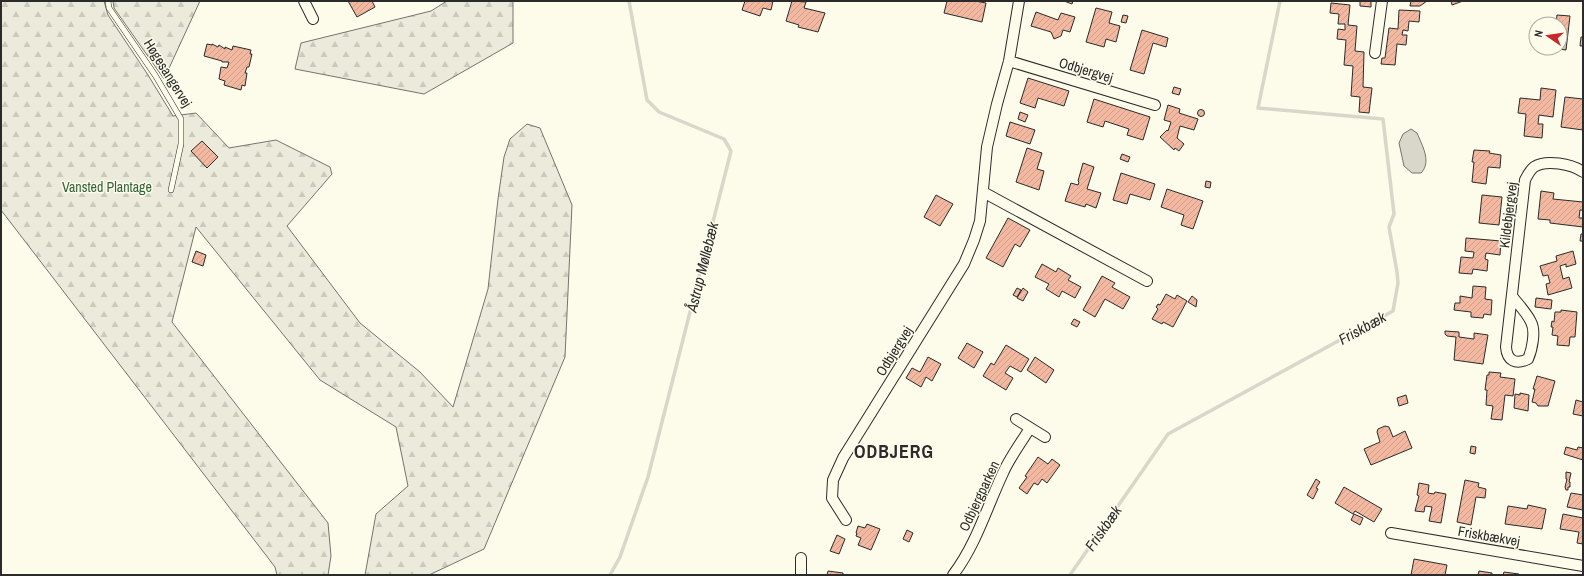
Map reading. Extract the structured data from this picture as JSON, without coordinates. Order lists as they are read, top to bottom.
{
  "streets": {
    "street": [
      "Odbjergvej",
      "Kildebjergvej",
      "Odbjergparken",
      "Friskbækvej"
    ],
    "lane": ["Høgesangervej"]
  },
  "districts": ["ODBJERG"],
  "water": ["Åstrup Møllebæk", "Friskbæk"],
  "parks": ["Vansted Plantage"],
  "north": "left"
}
